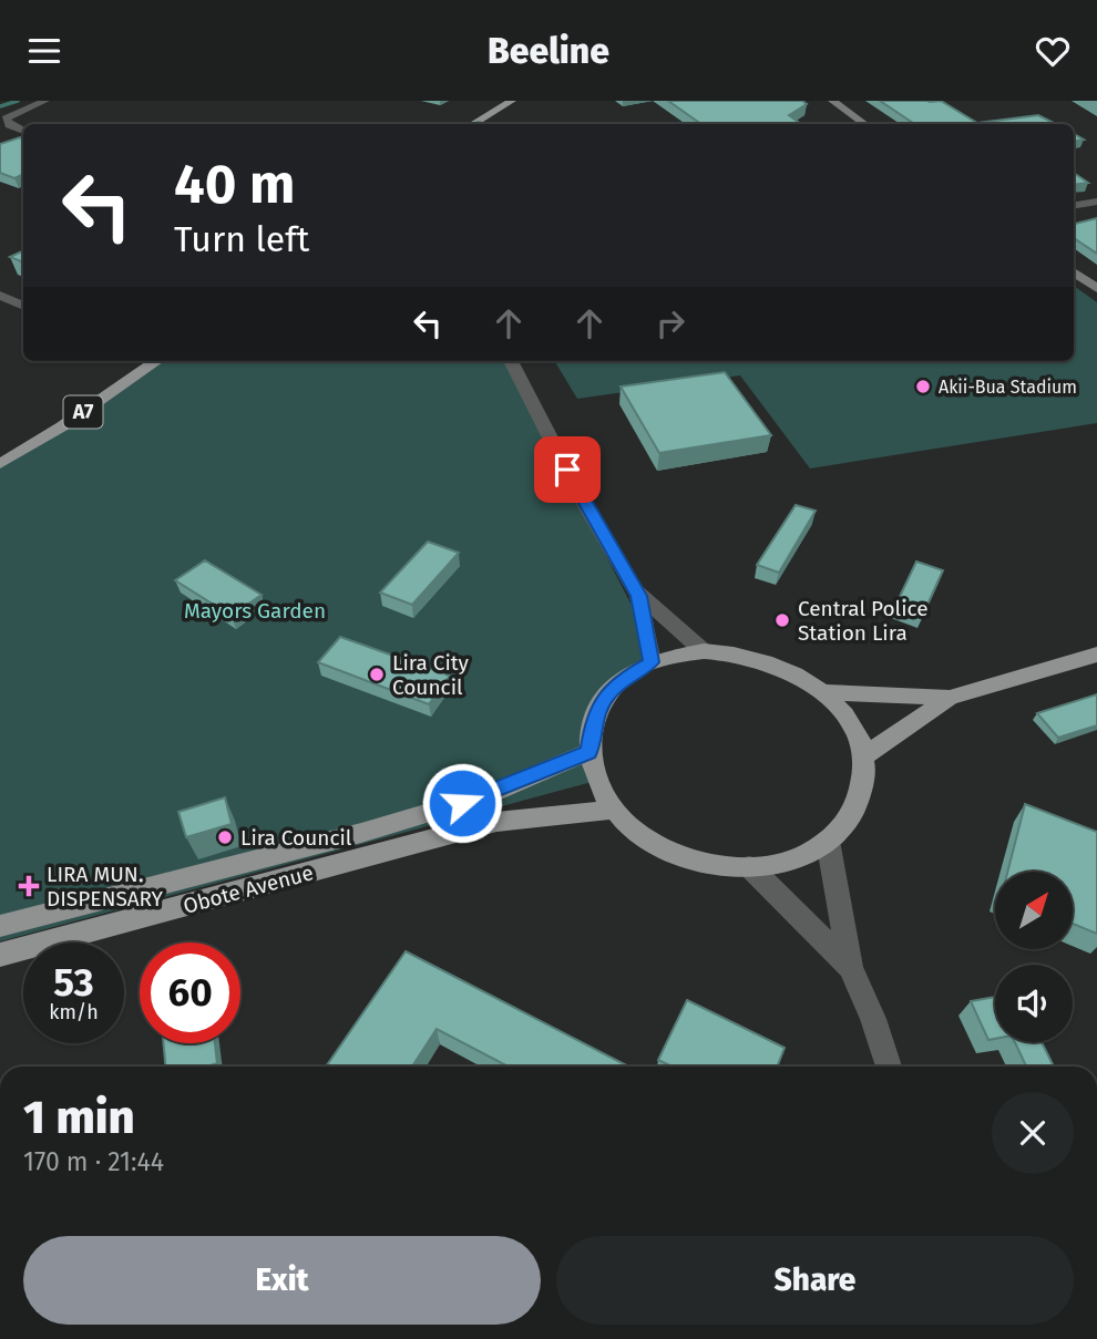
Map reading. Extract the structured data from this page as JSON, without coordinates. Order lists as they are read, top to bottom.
{
  "streets": {
    "main road": ["A7", "Obote Avenue"]
  },
  "parks": ["Mayors Garden"],
  "places": {
    "other": [
      "Akii-Bua Stadium",
      "Central Police Station Lira",
      "Lira City Council",
      "Lira Council"
    ],
    "health": ["LIRA MUN. DISPENSARY"]
  },
  "north": "top right",
  "page": {
    "header": "Beeline",
    "turn": ["40 m", "Turn left"],
    "speed": "53 km/h",
    "limit": "60",
    "heading": ["1 min", "170 m · 21:44"],
    "buttons": ["Exit", "Share"]
  }
}
